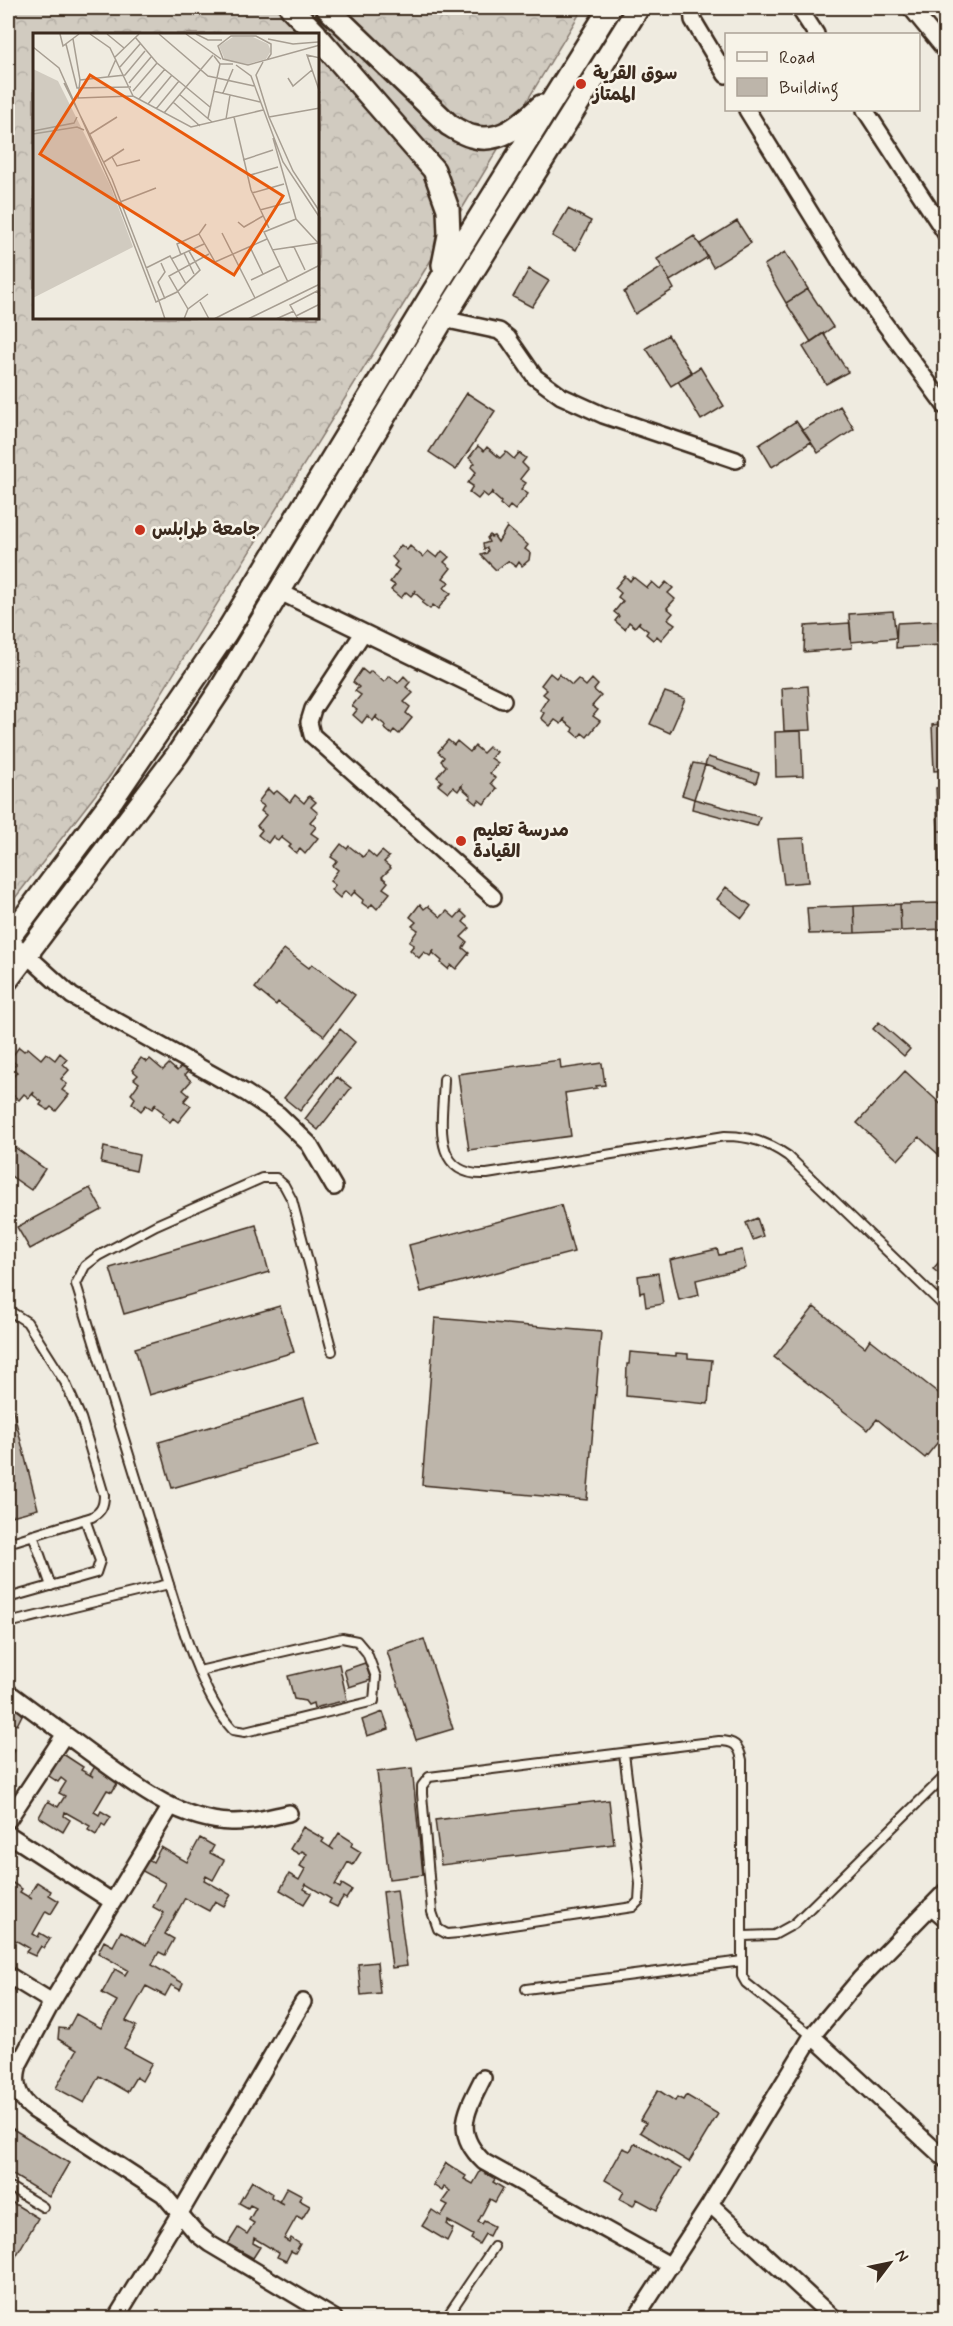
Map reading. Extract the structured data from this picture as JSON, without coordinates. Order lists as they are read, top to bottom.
{
  "places": ["سوق القرية الممتاز", "جامعة طرابلس", "مدرسة تعليم القيادة"],
  "legend": ["Road", "Building"],
  "north": "top right"
}
